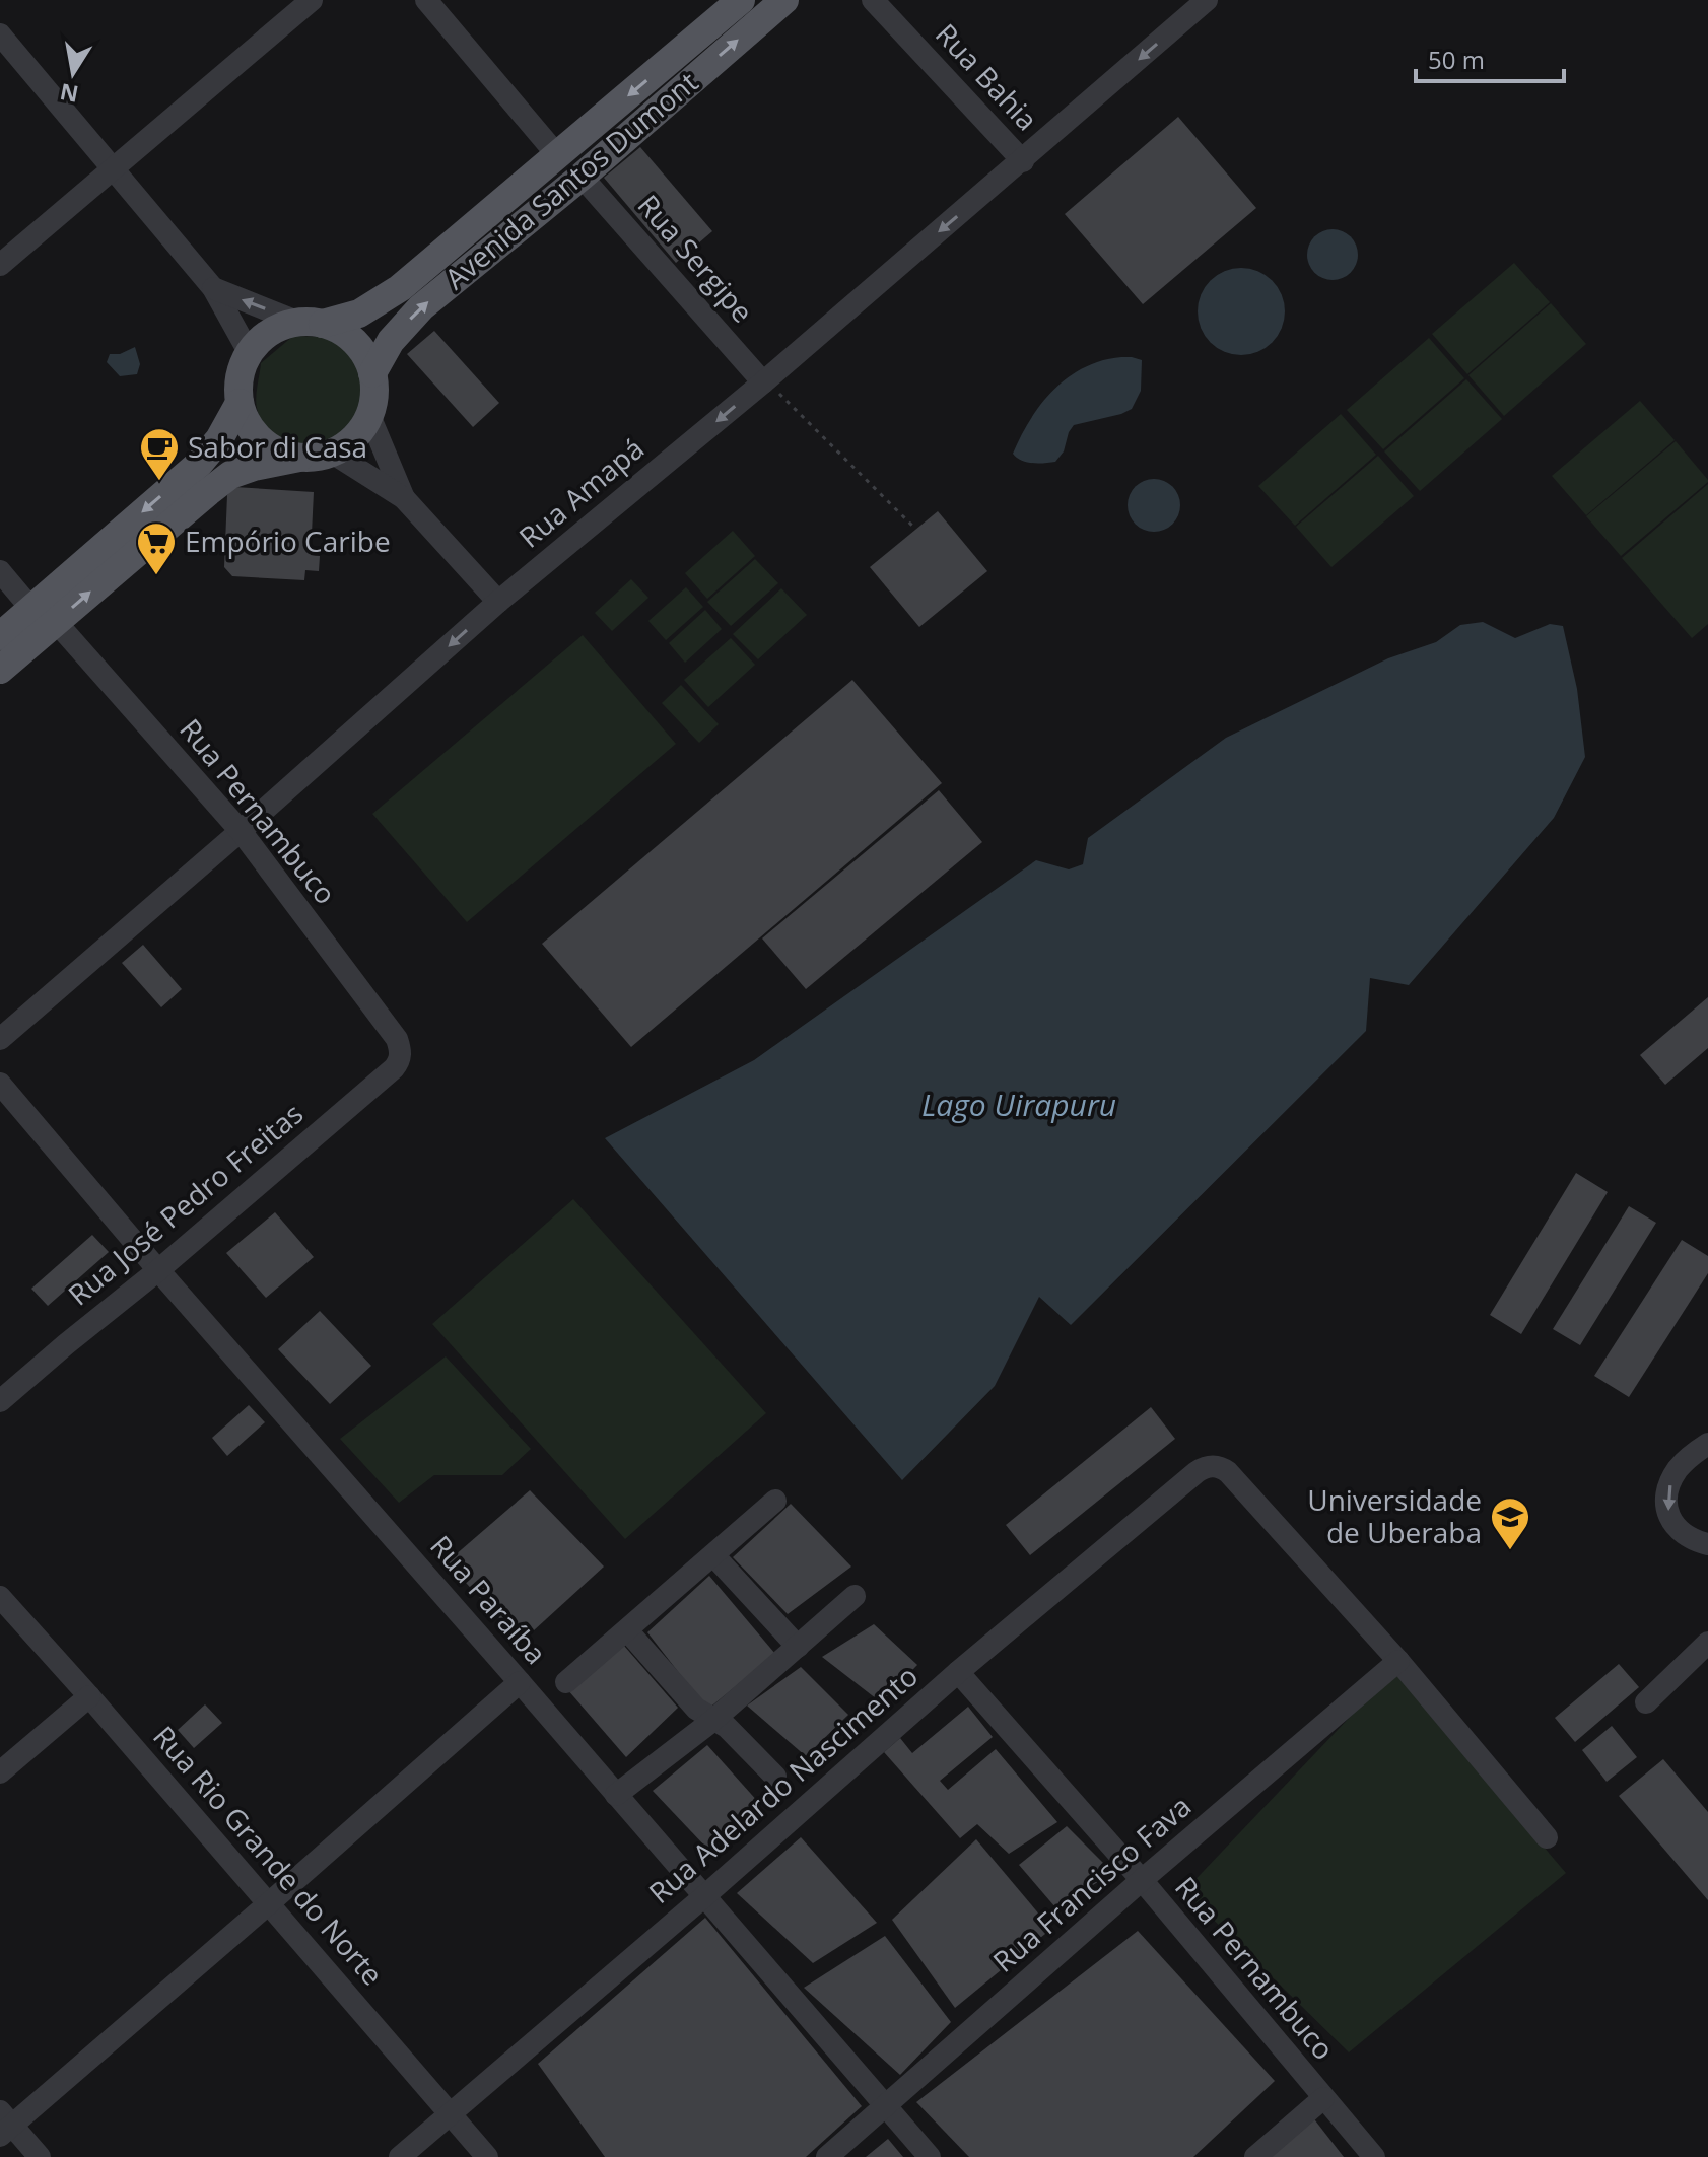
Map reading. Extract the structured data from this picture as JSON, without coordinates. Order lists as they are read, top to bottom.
{
  "streets": {
    "main road": ["Avenida Santos Dumont"],
    "street": [
      "Rua Bahia",
      "Rua Sergipe",
      "Rua Amapá",
      "Rua Pernambuco",
      "Rua José Pedro Freitas",
      "Rua Paraíba",
      "Rua Adelardo Nascimento",
      "Rua Rio Grande do Norte",
      "Rua Francisco Fava"
    ]
  },
  "crossings": [
    ["Rua Bahia", "Rua Amapá"],
    ["Avenida Santos Dumont", "Rua Sergipe"],
    ["Rua Sergipe", "Rua Amapá"],
    ["Rua Amapá", "Rua Pernambuco"],
    ["Rua Pernambuco", "Rua José Pedro Freitas"],
    ["Rua Pernambuco", "Rua Adelardo Nascimento"],
    ["Rua Pernambuco", "Rua Francisco Fava"],
    ["Rua José Pedro Freitas", "Rua Paraíba"],
    ["Rua Paraíba", "Rua Adelardo Nascimento"],
    ["Rua Paraíba", "Rua Francisco Fava"],
    ["Rua Adelardo Nascimento", "Rua Rio Grande do Norte"],
    ["Rua Adelardo Nascimento", "Rua Francisco Fava"]
  ],
  "one_way": ["Rua Amapá"],
  "water": ["Lago Uirapuru"],
  "places": {
    "cafe": ["Sabor di Casa"],
    "supermarket": ["Empório Caribe"],
    "school or university": ["Universidade de Uberaba"]
  },
  "scale_bar": "50 m",
  "north": "bottom"
}
